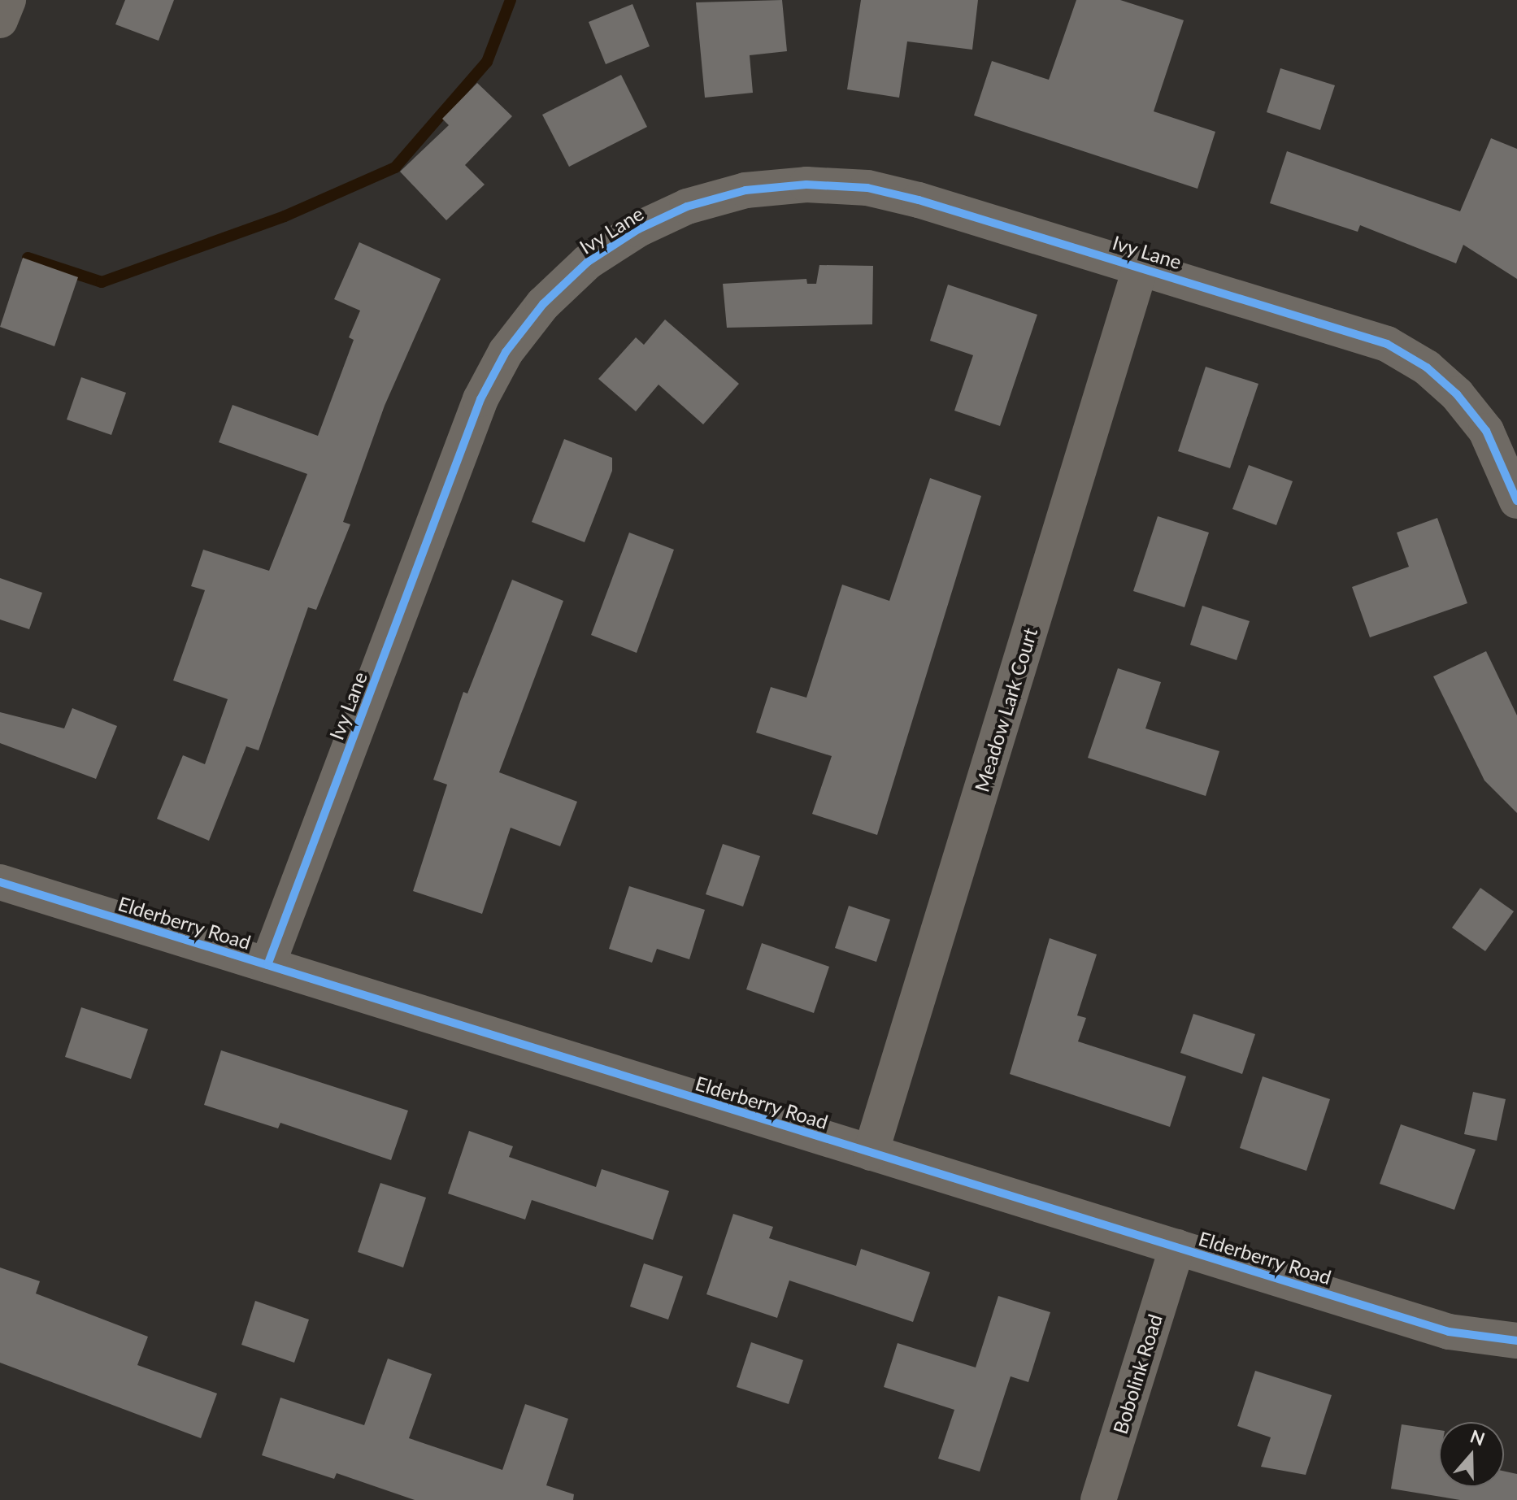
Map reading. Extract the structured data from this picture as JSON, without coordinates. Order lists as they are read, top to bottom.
{
  "streets": {
    "street": [
      "Ivy Lane",
      "Meadow Lark Court",
      "Elderberry Road",
      "Bobolink Road"
    ]
  },
  "crossings": [
    ["Ivy Lane", "Meadow Lark Court"],
    ["Ivy Lane", "Elderberry Road"],
    ["Meadow Lark Court", "Elderberry Road"],
    ["Elderberry Road", "Bobolink Road"]
  ],
  "north": "top"
}
